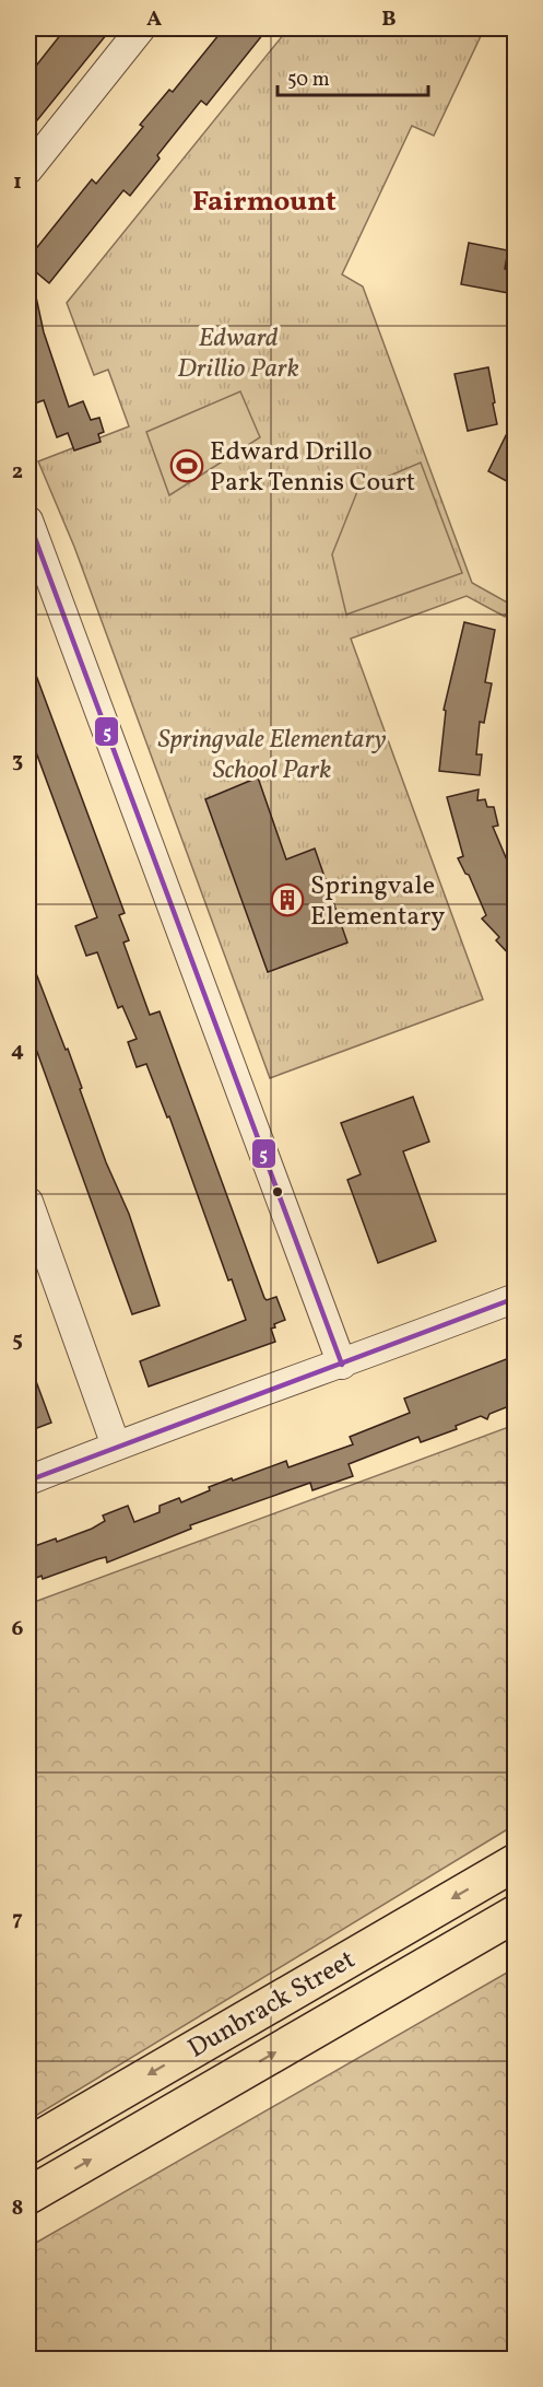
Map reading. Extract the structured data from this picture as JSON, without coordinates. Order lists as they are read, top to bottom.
{
  "streets": {
    "main road": ["Dunbrack Street"]
  },
  "districts": ["Fairmount"],
  "parks": ["Edward Drillio Park", "Springvale Elementary School Park"],
  "places": {
    "sports": ["Edward Drillo Park Tennis Court"],
    "building": ["Springvale Elementary"]
  },
  "lines": ["transit line 5"],
  "scale_bar": "50 m",
  "grid": {
    "columns": ["A", "B"],
    "rows": [
      "1",
      "2",
      "3",
      "4",
      "5",
      "6",
      "7",
      "8"
    ]
  }
}
